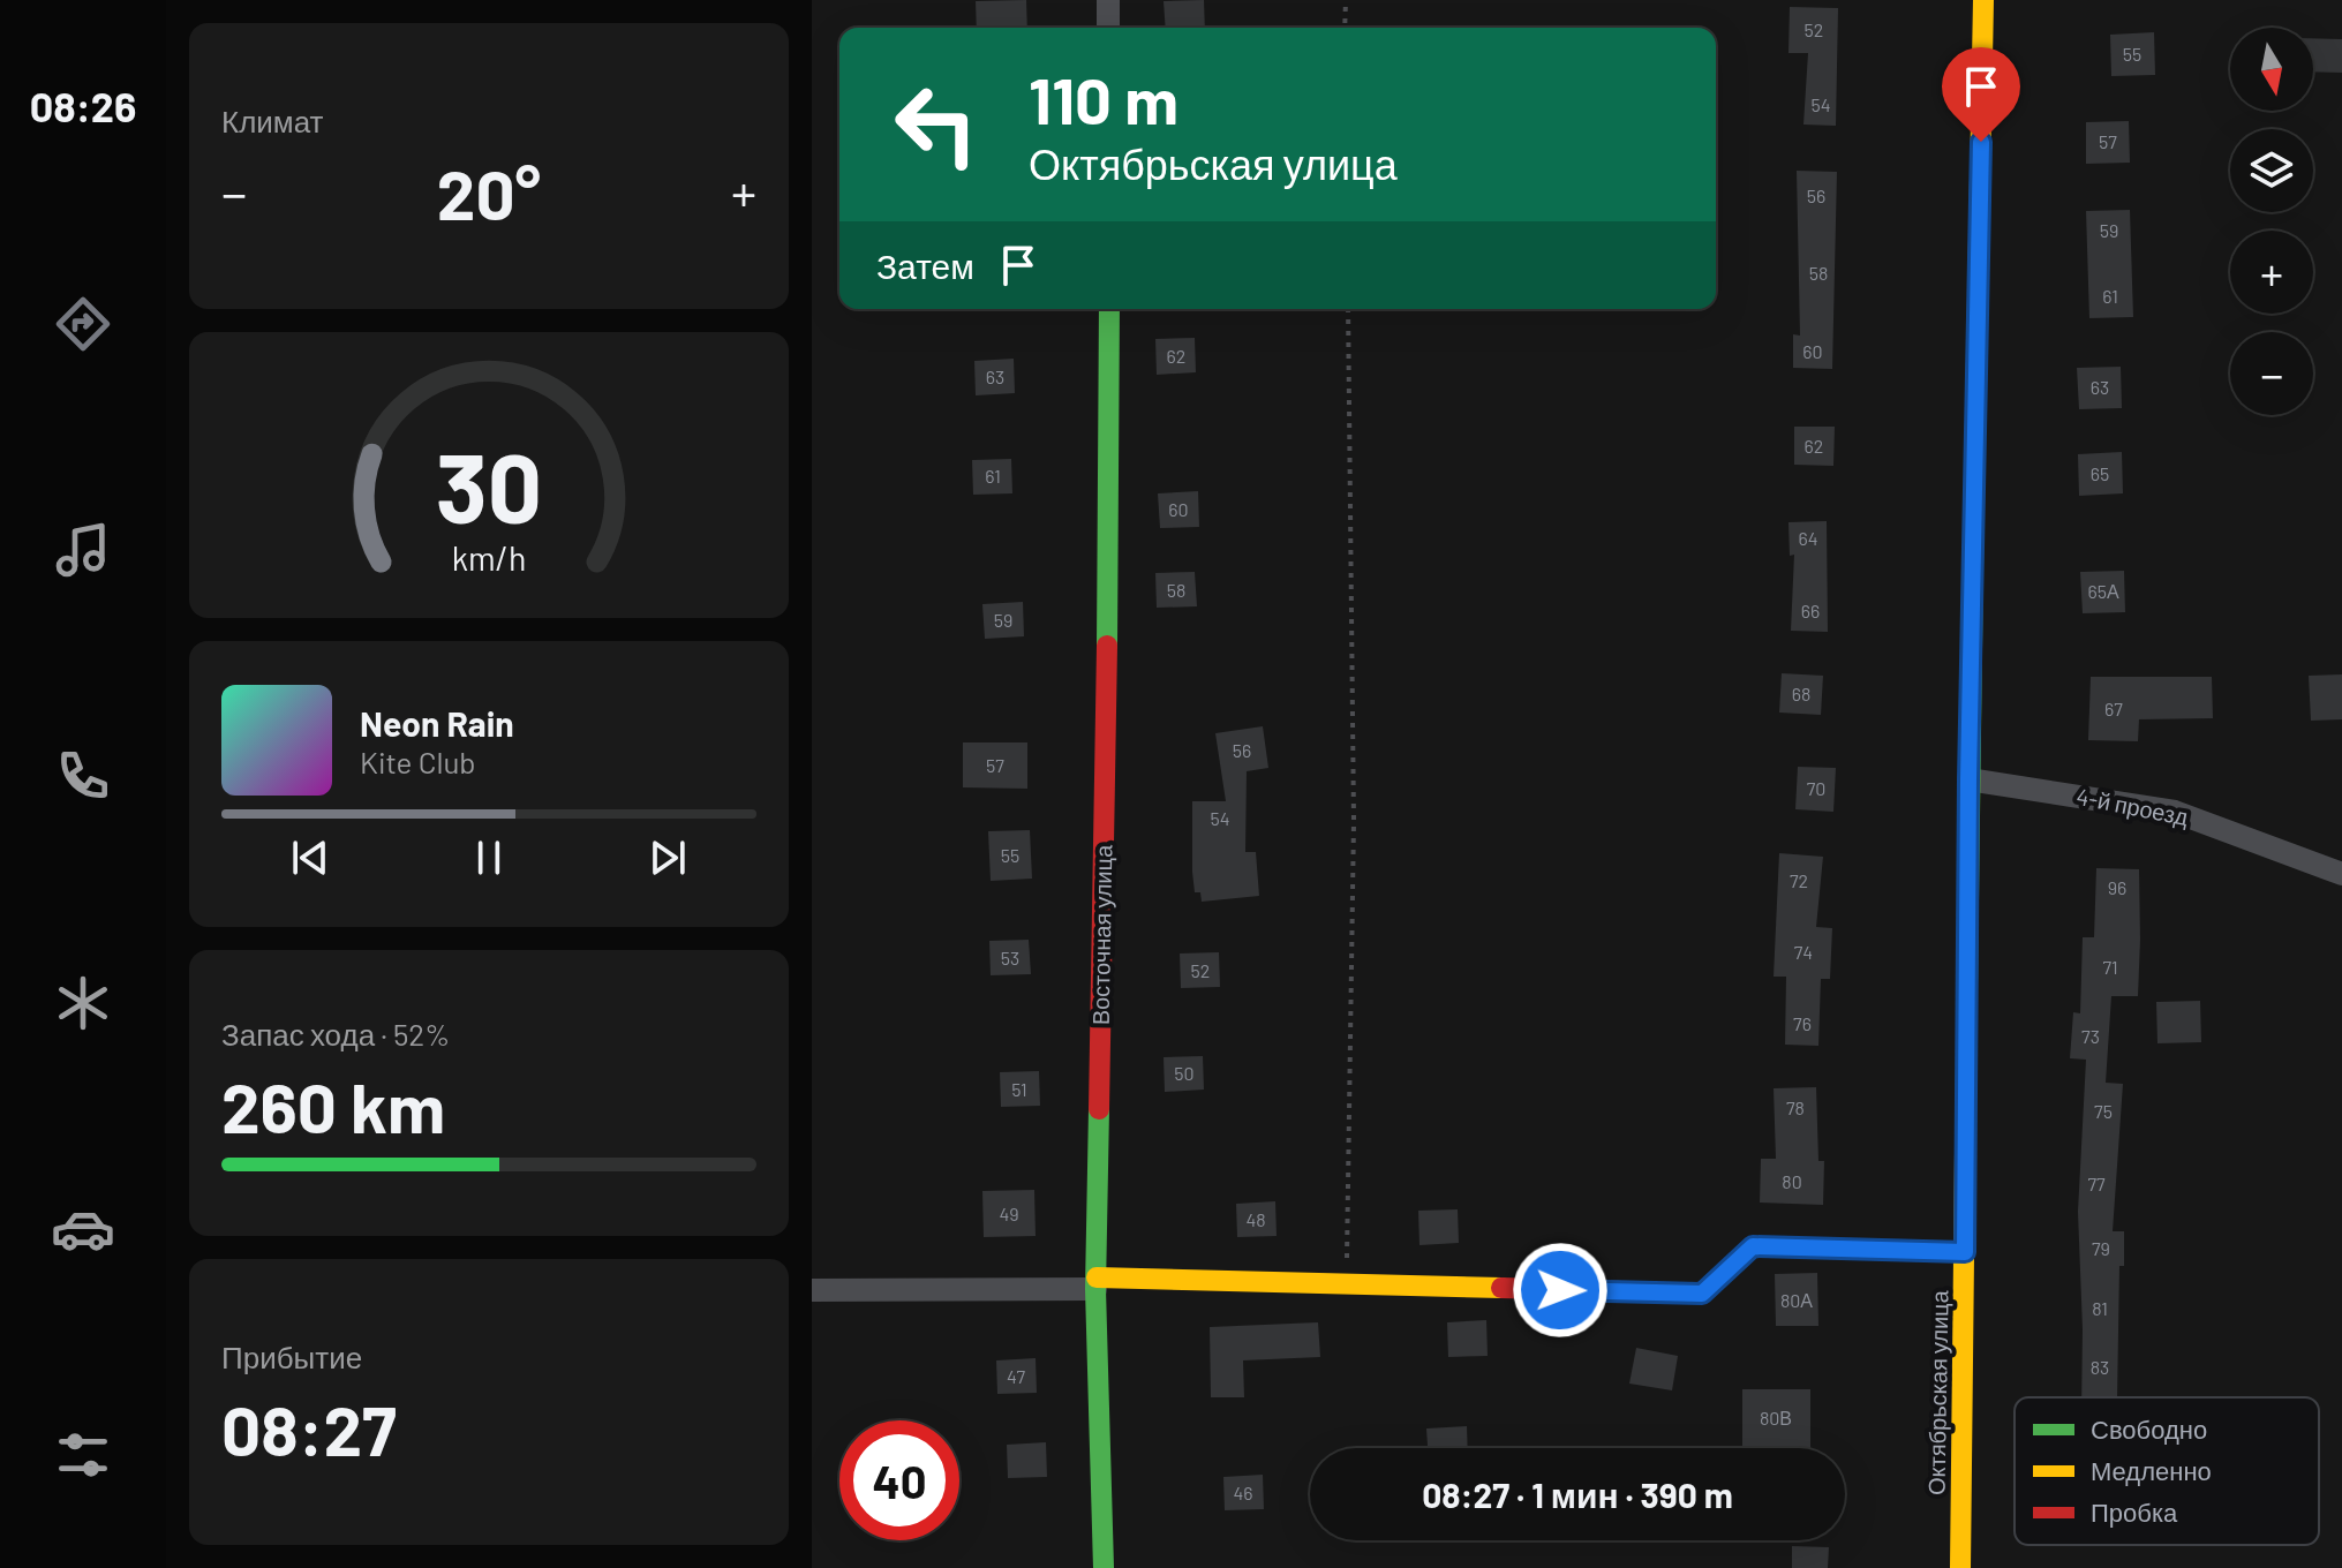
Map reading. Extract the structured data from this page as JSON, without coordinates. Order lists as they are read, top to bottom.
{
  "streets": {
    "street": ["4-й проезд", "Восточная улица", "Октябрьская улица"]
  },
  "crossings": [
    ["4-й проезд", "Октябрьская улица"]
  ],
  "house_numbers": [
    "52",
    "55",
    "54",
    "57",
    "56",
    "59",
    "58",
    "61",
    "60",
    "62",
    "63",
    "63",
    "62",
    "65",
    "61",
    "60",
    "64",
    "58",
    "65А",
    "66",
    "59",
    "68",
    "67",
    "56",
    "57",
    "70",
    "54",
    "55",
    "72",
    "96",
    "74",
    "53",
    "71",
    "52",
    "76",
    "73",
    "50",
    "51",
    "78",
    "75",
    "80",
    "77",
    "49",
    "48",
    "79",
    "80А",
    "81",
    "83",
    "47",
    "80В",
    "46"
  ],
  "legend": ["Свободно", "Медленно", "Пробка"],
  "north": "bottom",
  "page": {
    "tabs": "08:26",
    "tile": [
      "Климат",
      ["Запас хода · 52%", "260 km"],
      ["Прибытие", "08:27"]
    ],
    "map_buttons": ["+", "−"],
    "turn": ["110 m", "Октябрьская улица"],
    "heat": ["−", "20°", "+"],
    "then": "Затем",
    "song": ["Neon Rain", "Kite Club"],
    "limit": "40",
    "trip": "08:27 · 1 мин · 390 m",
    "gauge": ["30", "km/h"]
  }
}
